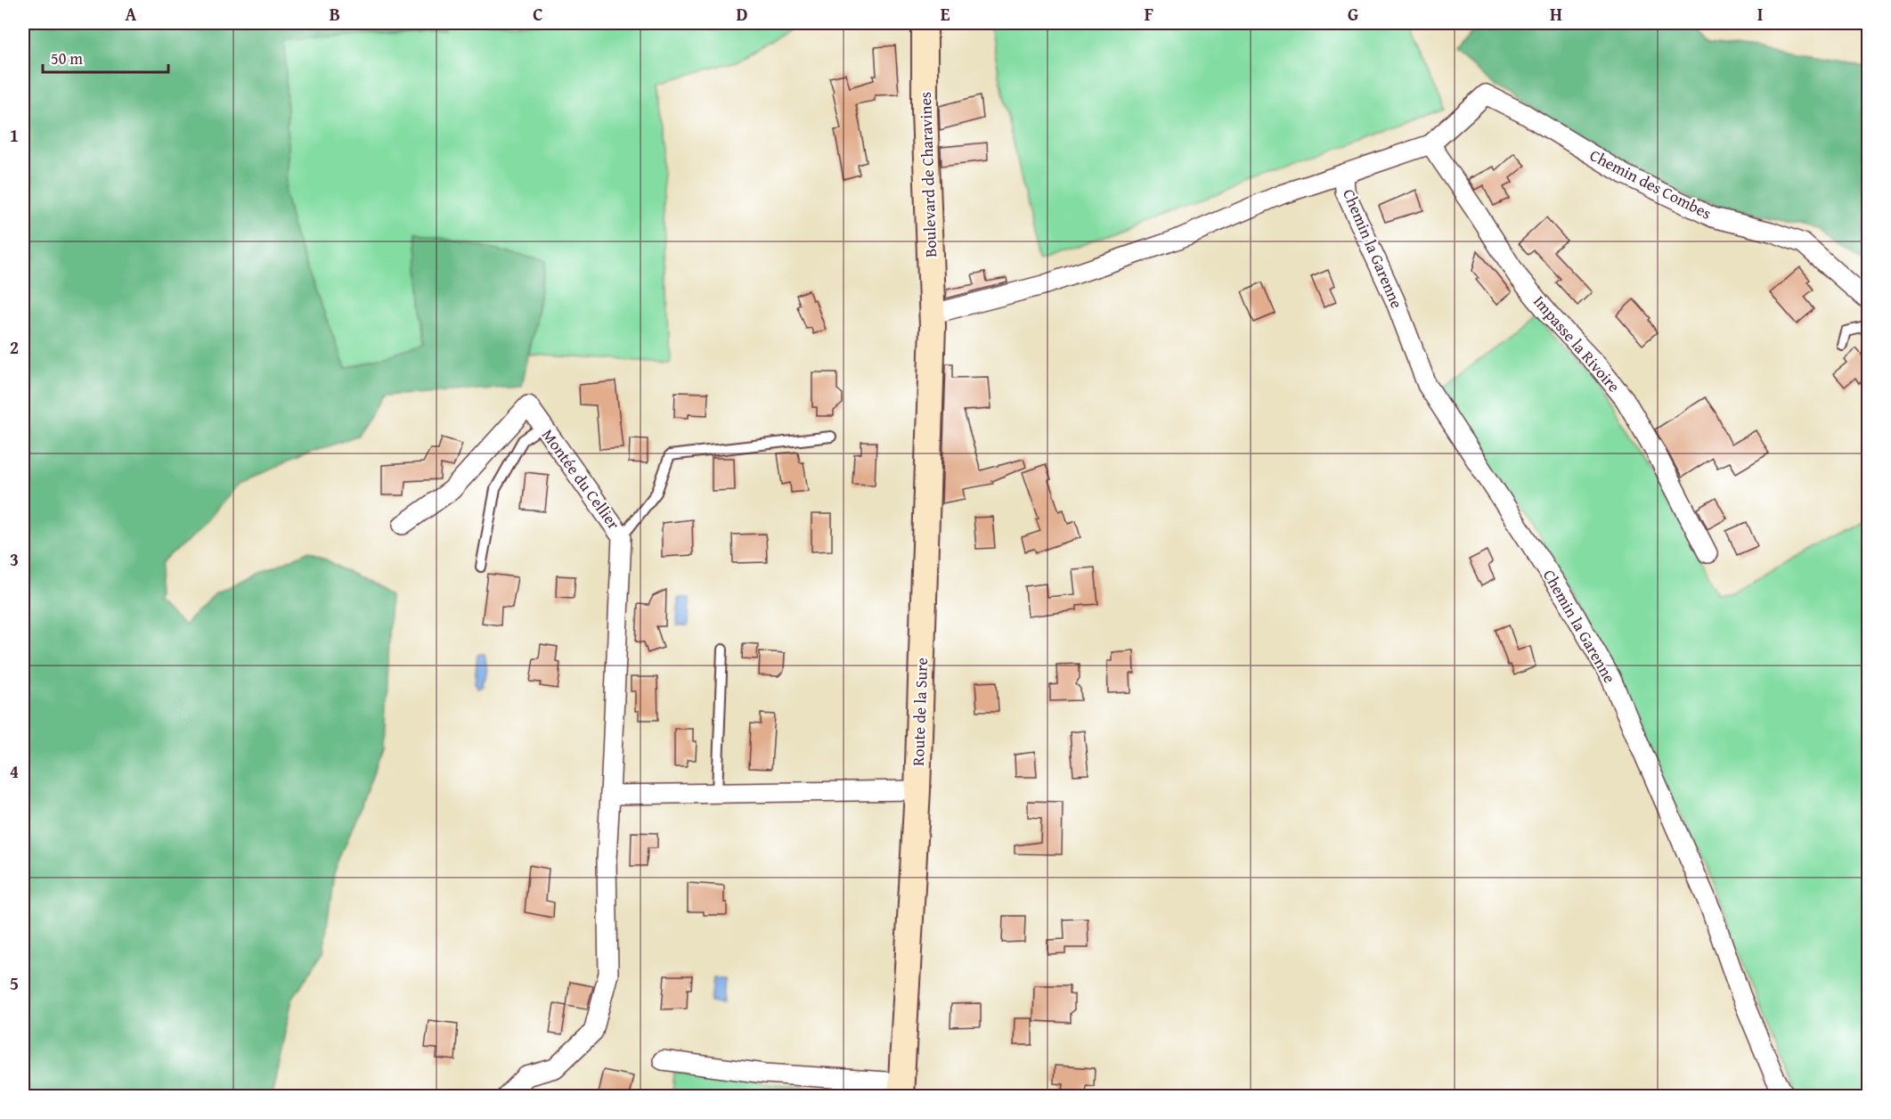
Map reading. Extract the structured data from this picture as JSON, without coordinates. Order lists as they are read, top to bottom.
{
  "streets": {
    "main road": ["Boulevard de Charavines", "Route de la Sure"],
    "street": [
      "Chemin des Combes",
      "Chemin la Garenne",
      "Impasse la Rivoire",
      "Montée du Cellier"
    ]
  },
  "crossings": [
    ["Boulevard de Charavines", "Chemin la Garenne"],
    ["Boulevard de Charavines", "Route de la Sure"],
    ["Chemin des Combes", "Chemin la Garenne"],
    ["Chemin la Garenne", "Impasse la Rivoire"],
    ["Chemin la Garenne", "Route de la Sure"]
  ],
  "scale_bar": "50 m",
  "grid": {
    "columns": [
      "A",
      "B",
      "C",
      "D",
      "E",
      "F",
      "G",
      "H",
      "I"
    ],
    "rows": [
      "1",
      "2",
      "3",
      "4",
      "5"
    ]
  }
}
